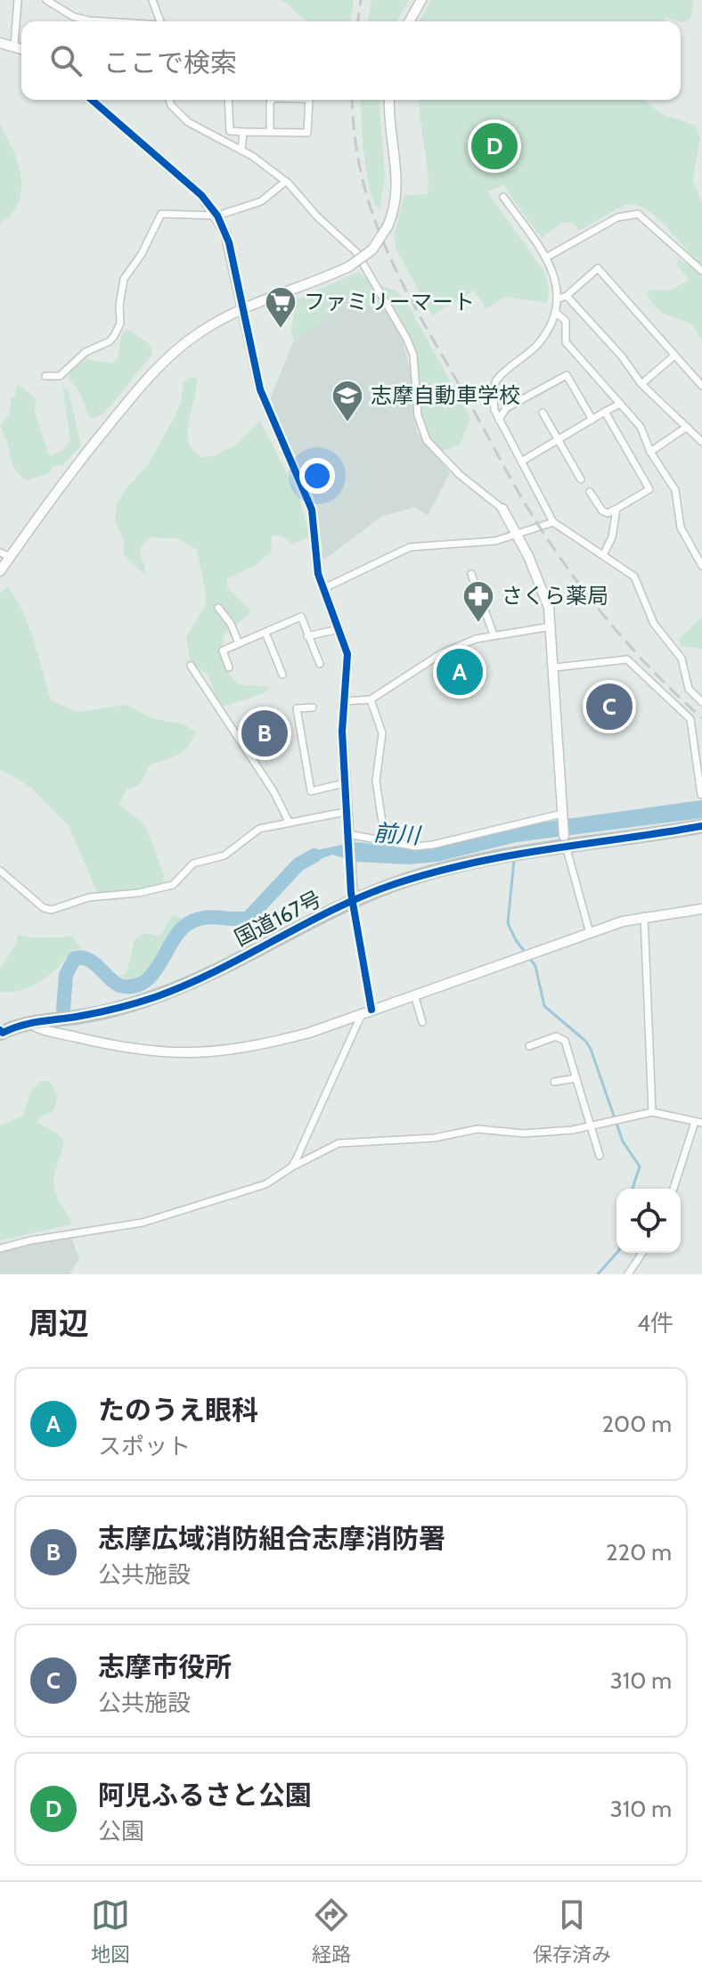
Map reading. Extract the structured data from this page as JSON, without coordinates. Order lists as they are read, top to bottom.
{
  "streets": {
    "highway": ["国道167号"]
  },
  "water": ["前川"],
  "places": {
    "supermarket": ["ファミリーマート"],
    "school or university": ["志摩自動車学校"],
    "pharmacy": ["さくら薬局"]
  },
  "page": {
    "search": "ここで検索",
    "pins": [
      "D",
      "A",
      "C",
      "B"
    ],
    "heading": ["周辺", "4件"],
    "list": [
      {
        "mark": "A",
        "name": "たのうえ眼科",
        "note": "スポット",
        "value": "200 m"
      },
      {
        "mark": "B",
        "name": "志摩広域消防組合志摩消防署",
        "note": "公共施設",
        "value": "220 m"
      },
      {
        "mark": "C",
        "name": "志摩市役所",
        "note": "公共施設",
        "value": "310 m"
      },
      {
        "mark": "D",
        "name": "阿児ふるさと公園",
        "note": "公園",
        "value": "310 m"
      }
    ],
    "nav": ["地図", "経路", "保存済み"]
  }
}
